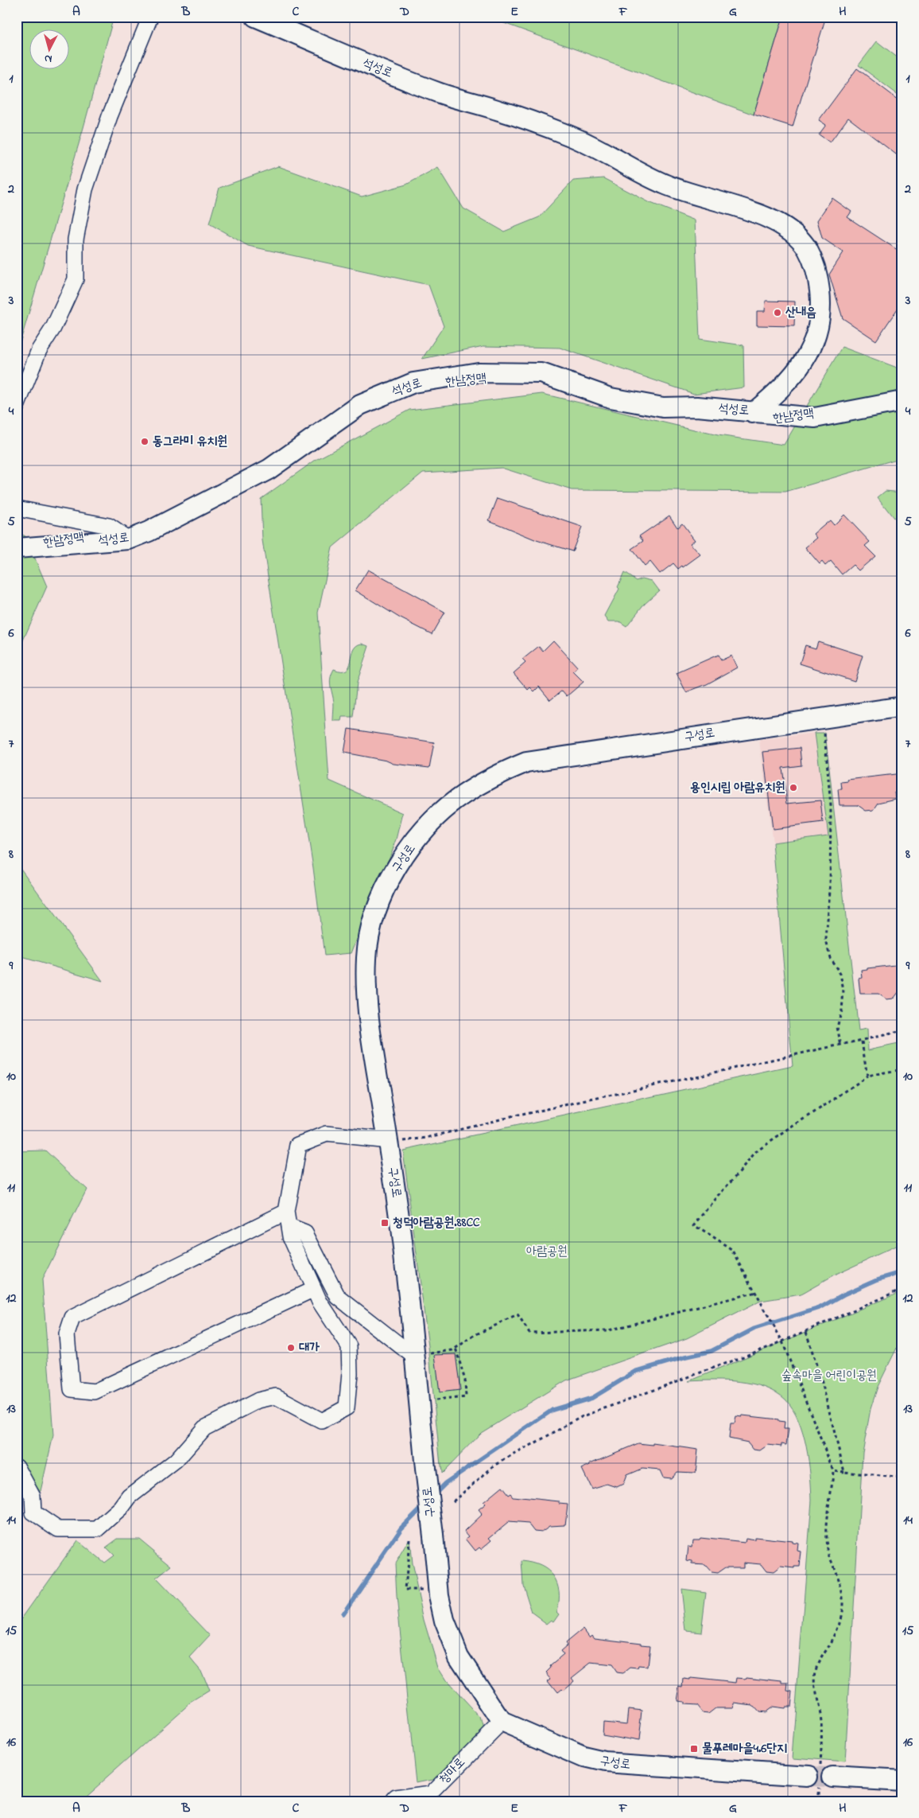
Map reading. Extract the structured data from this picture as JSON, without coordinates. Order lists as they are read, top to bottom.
{
  "streets": {
    "street": ["석성로", "구성로", "청마로"]
  },
  "crossings": [
    ["구성로", "청마로"]
  ],
  "parks": ["아람공원", "숲속마을 어린이공원"],
  "places": {
    "other": [
      "산내음",
      "동그라미 유치원",
      "용인시립 아람유치원",
      "대가"
    ],
    "transit": ["청덕아람공원.88CC", "물푸레마을4.6단지"]
  },
  "north": "bottom",
  "grid": {
    "columns": [
      "A",
      "B",
      "C",
      "D",
      "E",
      "F",
      "G",
      "H"
    ],
    "rows": [
      "1",
      "2",
      "3",
      "4",
      "5",
      "6",
      "7",
      "8",
      "9",
      "10",
      "11",
      "12",
      "13",
      "14",
      "15",
      "16"
    ]
  }
}
